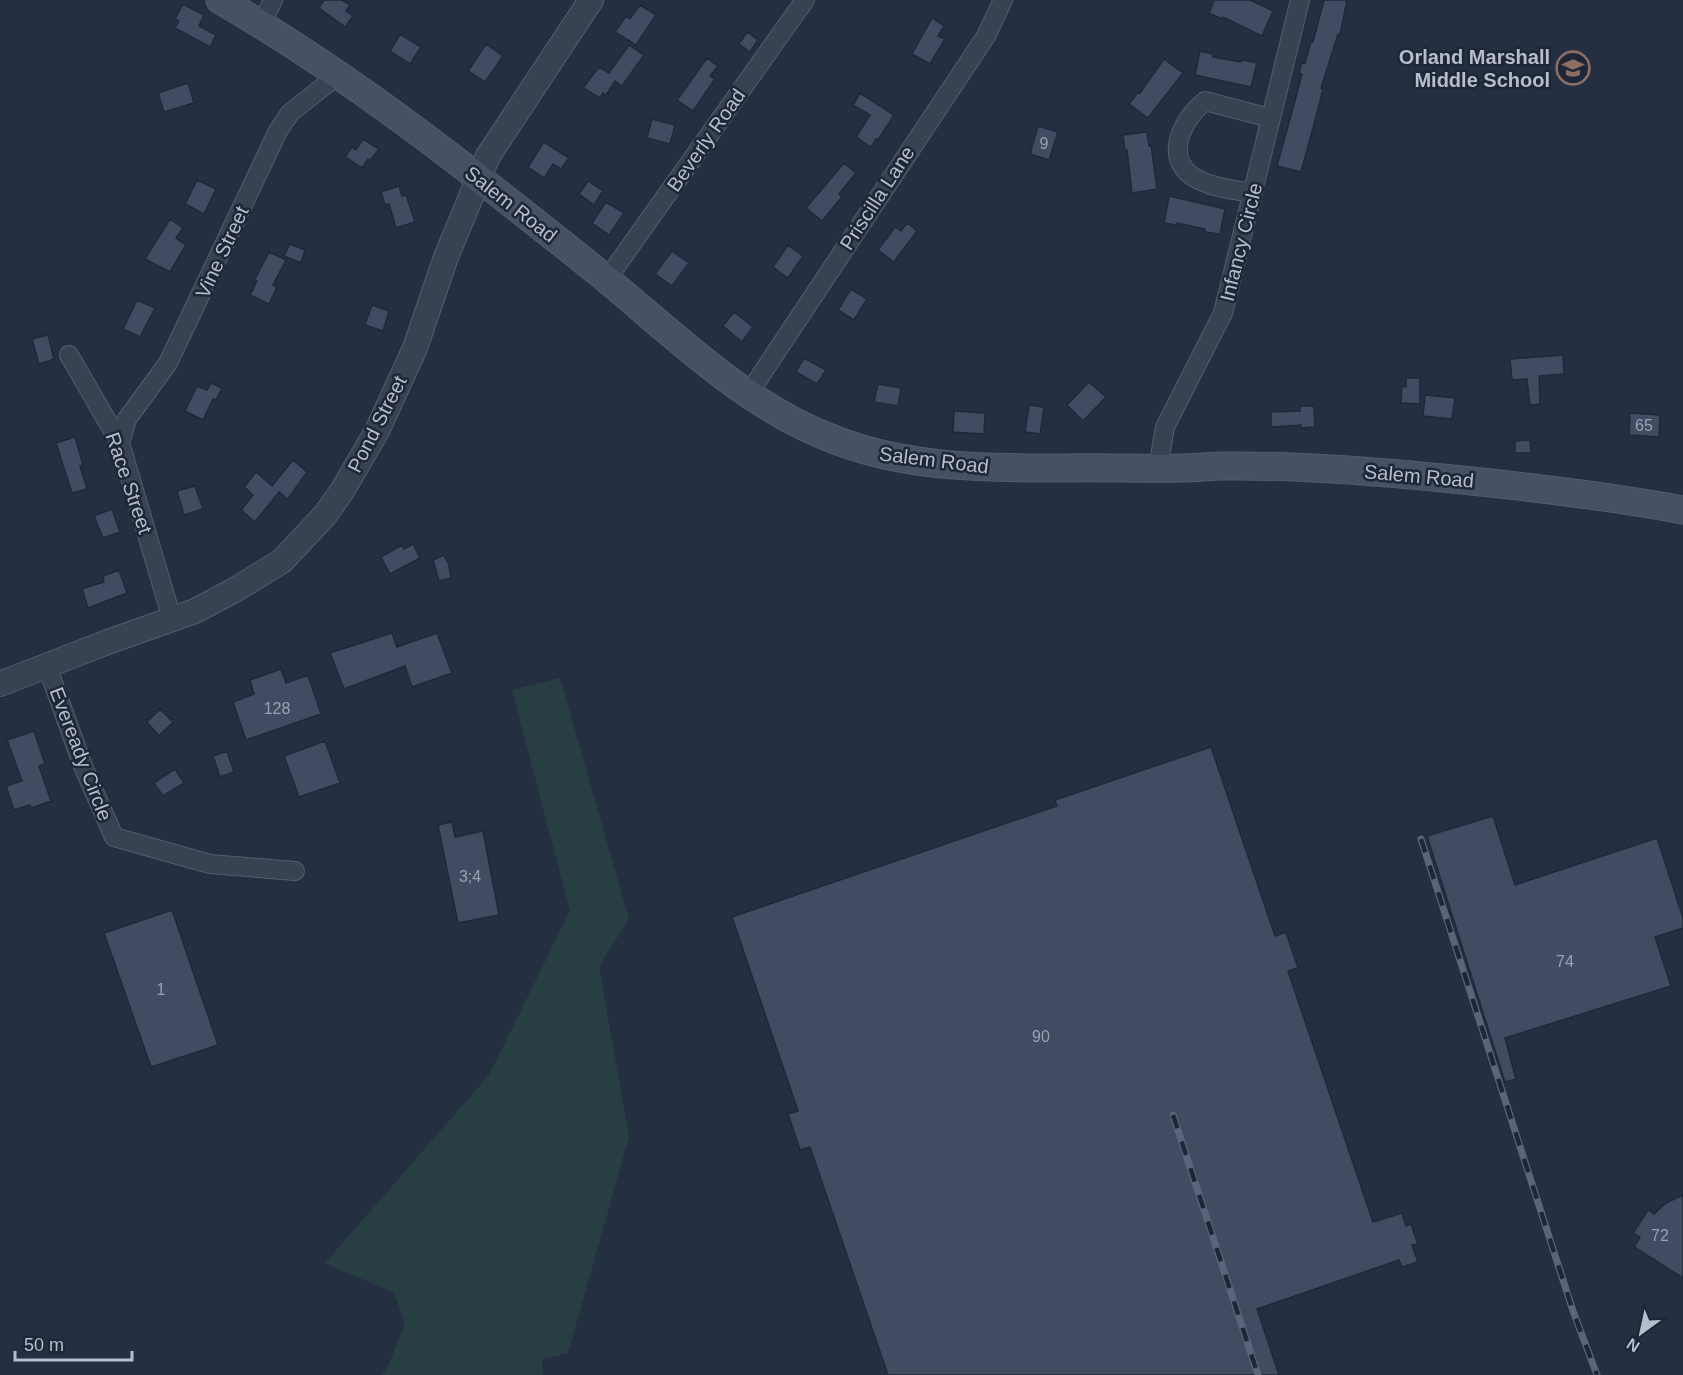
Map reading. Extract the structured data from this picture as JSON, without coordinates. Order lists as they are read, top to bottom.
{
  "streets": {
    "main road": ["Salem Road"],
    "street": [
      "Beverly Road",
      "Priscilla Lane",
      "Infancy Circle",
      "Vine Street",
      "Pond Street",
      "Race Street",
      "Eveready Circle"
    ]
  },
  "crossings": [
    ["Beverly Road", "Salem Road"],
    ["Priscilla Lane", "Salem Road"],
    ["Salem Road", "Infancy Circle"],
    ["Salem Road", "Vine Street"],
    ["Salem Road", "Pond Street"],
    ["Vine Street", "Race Street"],
    ["Pond Street", "Race Street"],
    ["Pond Street", "Eveready Circle"]
  ],
  "places": {
    "school or university": ["Orland Marshall Middle School"]
  },
  "house_numbers": [
    "9",
    "65",
    "128",
    "3;4",
    "74",
    "1",
    "90",
    "72"
  ],
  "scale_bar": "50 m",
  "north": "bottom left"
}
